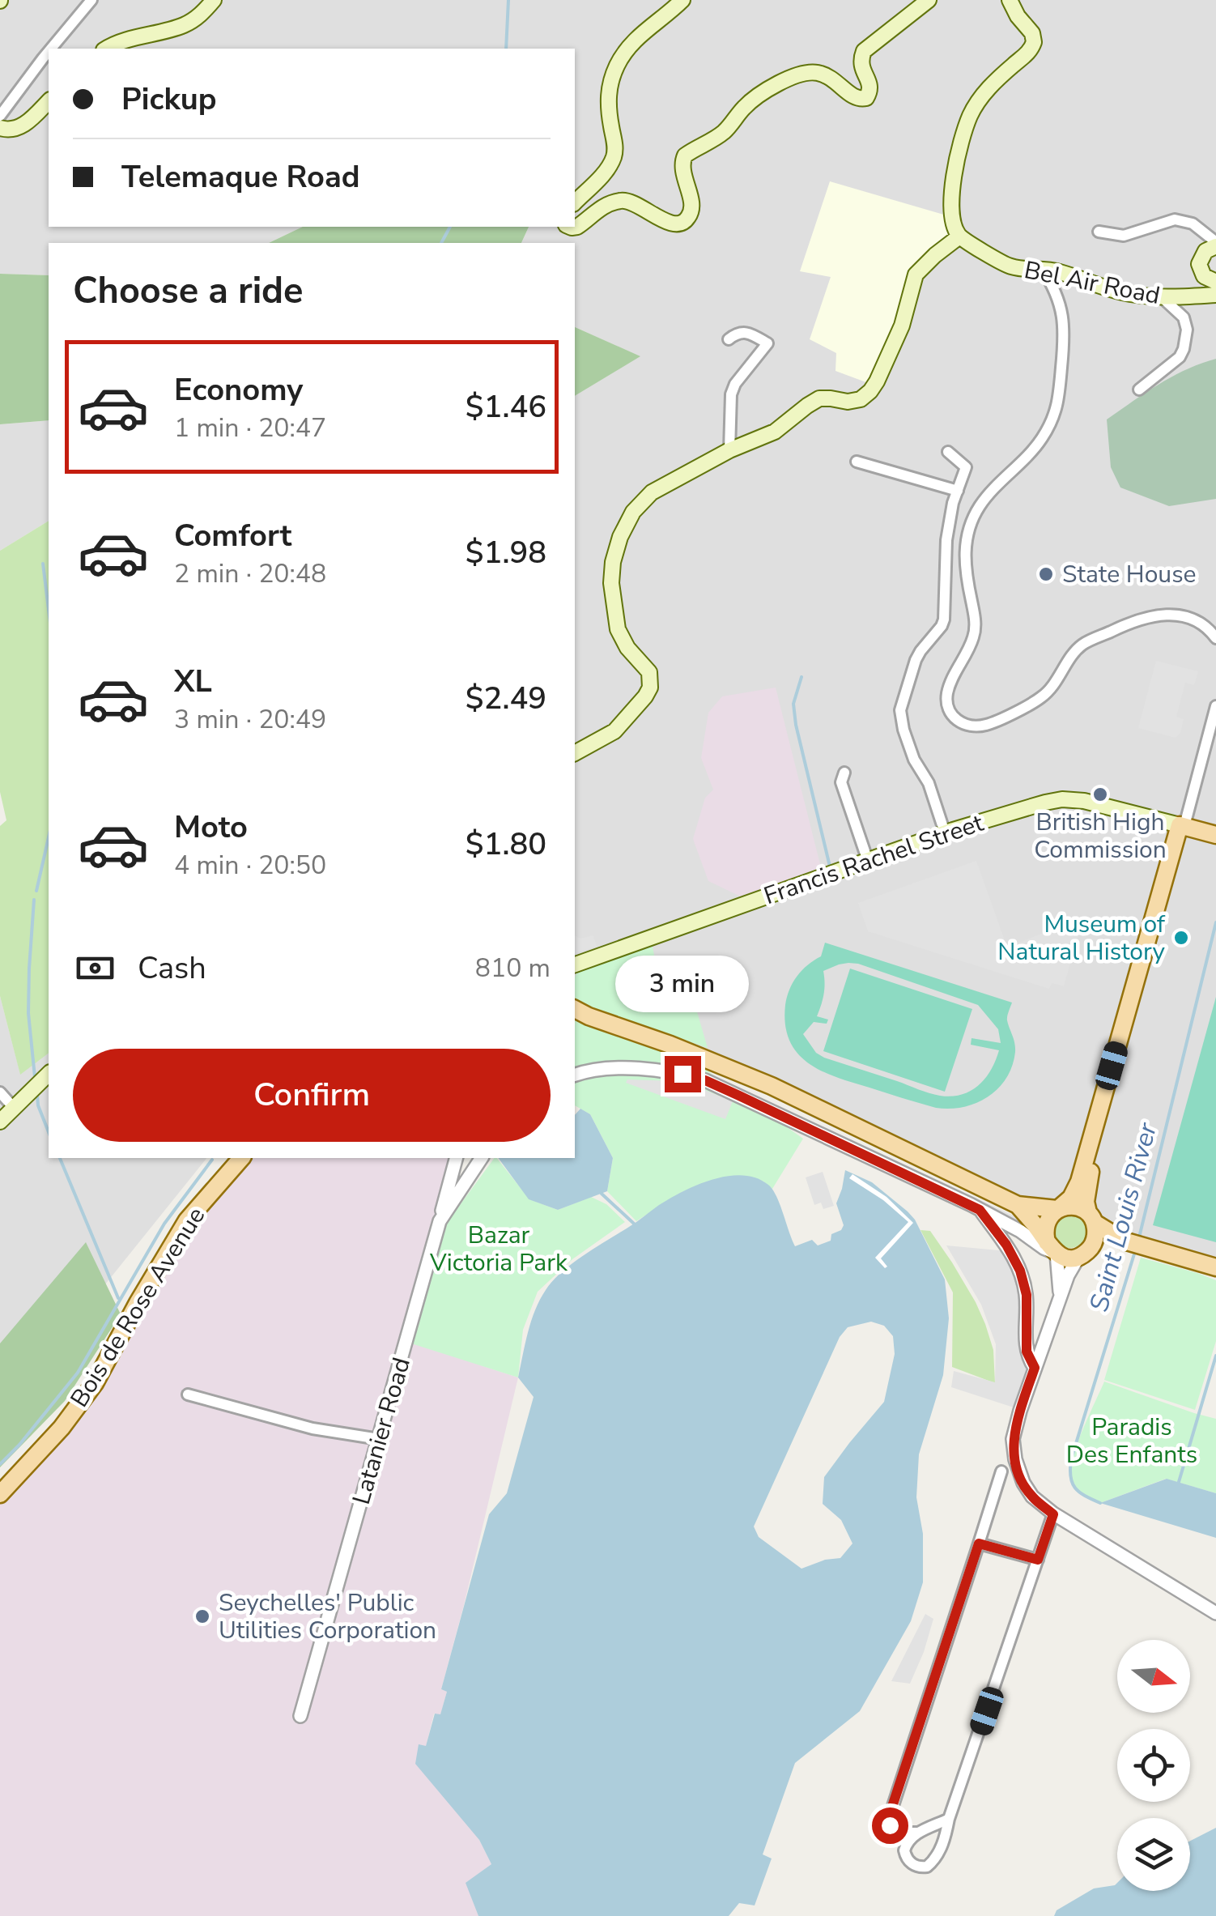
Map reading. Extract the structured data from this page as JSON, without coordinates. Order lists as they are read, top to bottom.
{
  "streets": {
    "main road": ["Bel Air Road", "Francis Rachel Street", "Bois de Rose Avenue"],
    "street": ["Latanier Road"]
  },
  "water": ["Saint Louis River"],
  "parks": ["Bazar Victoria Park", "Paradis Des Enfants"],
  "places": [
    "State House",
    "British High Commission",
    "Museum of Natural History",
    "Seychelles' Public Utilities Corporation"
  ],
  "north": "right",
  "page": {
    "banner": ["Pickup", "Telemaque Road"],
    "heading": "Choose a ride",
    "list": [
      {
        "name": "Economy",
        "note": "1 min · 20:47",
        "value": "$1.46"
      },
      {
        "name": "Comfort",
        "note": "2 min · 20:48",
        "value": "$1.98"
      },
      {
        "name": "XL",
        "note": "3 min · 20:49",
        "value": "$2.49"
      },
      {
        "name": "Moto",
        "note": "4 min · 20:50",
        "value": "$1.80"
      }
    ],
    "pay": ["Cash", "810 m"],
    "bubble": "3 min",
    "buttons": "Confirm"
  }
}
